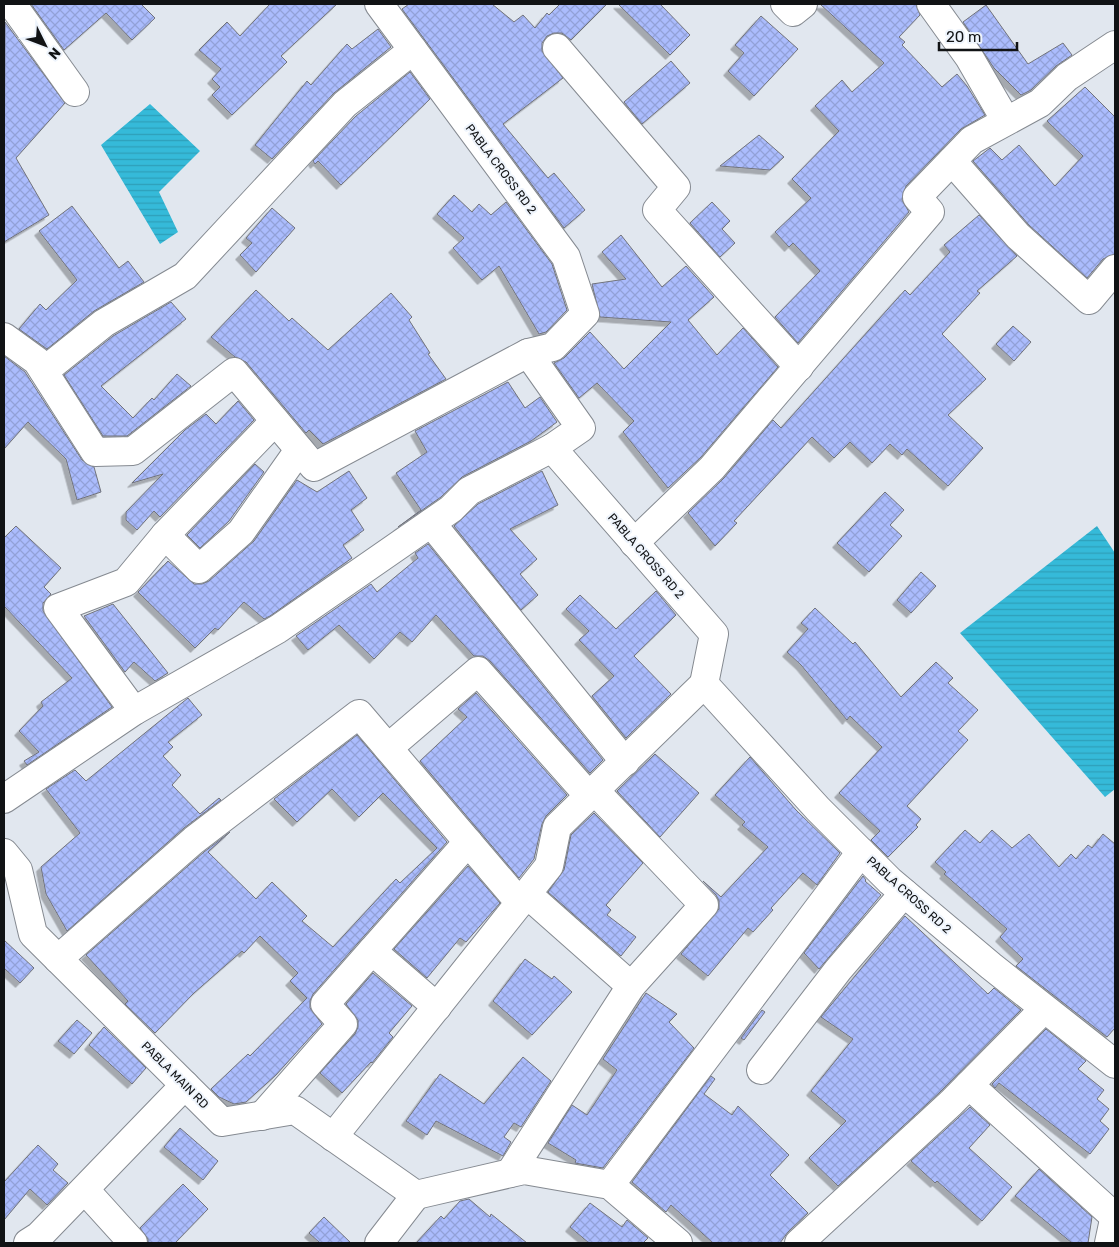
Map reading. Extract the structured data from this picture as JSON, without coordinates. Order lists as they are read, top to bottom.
{
  "streets": {
    "street": ["PABLA CROSS RD 2", "PABLA MAIN RD"]
  },
  "scale_bar": "20 m",
  "north": "bottom right"
}
